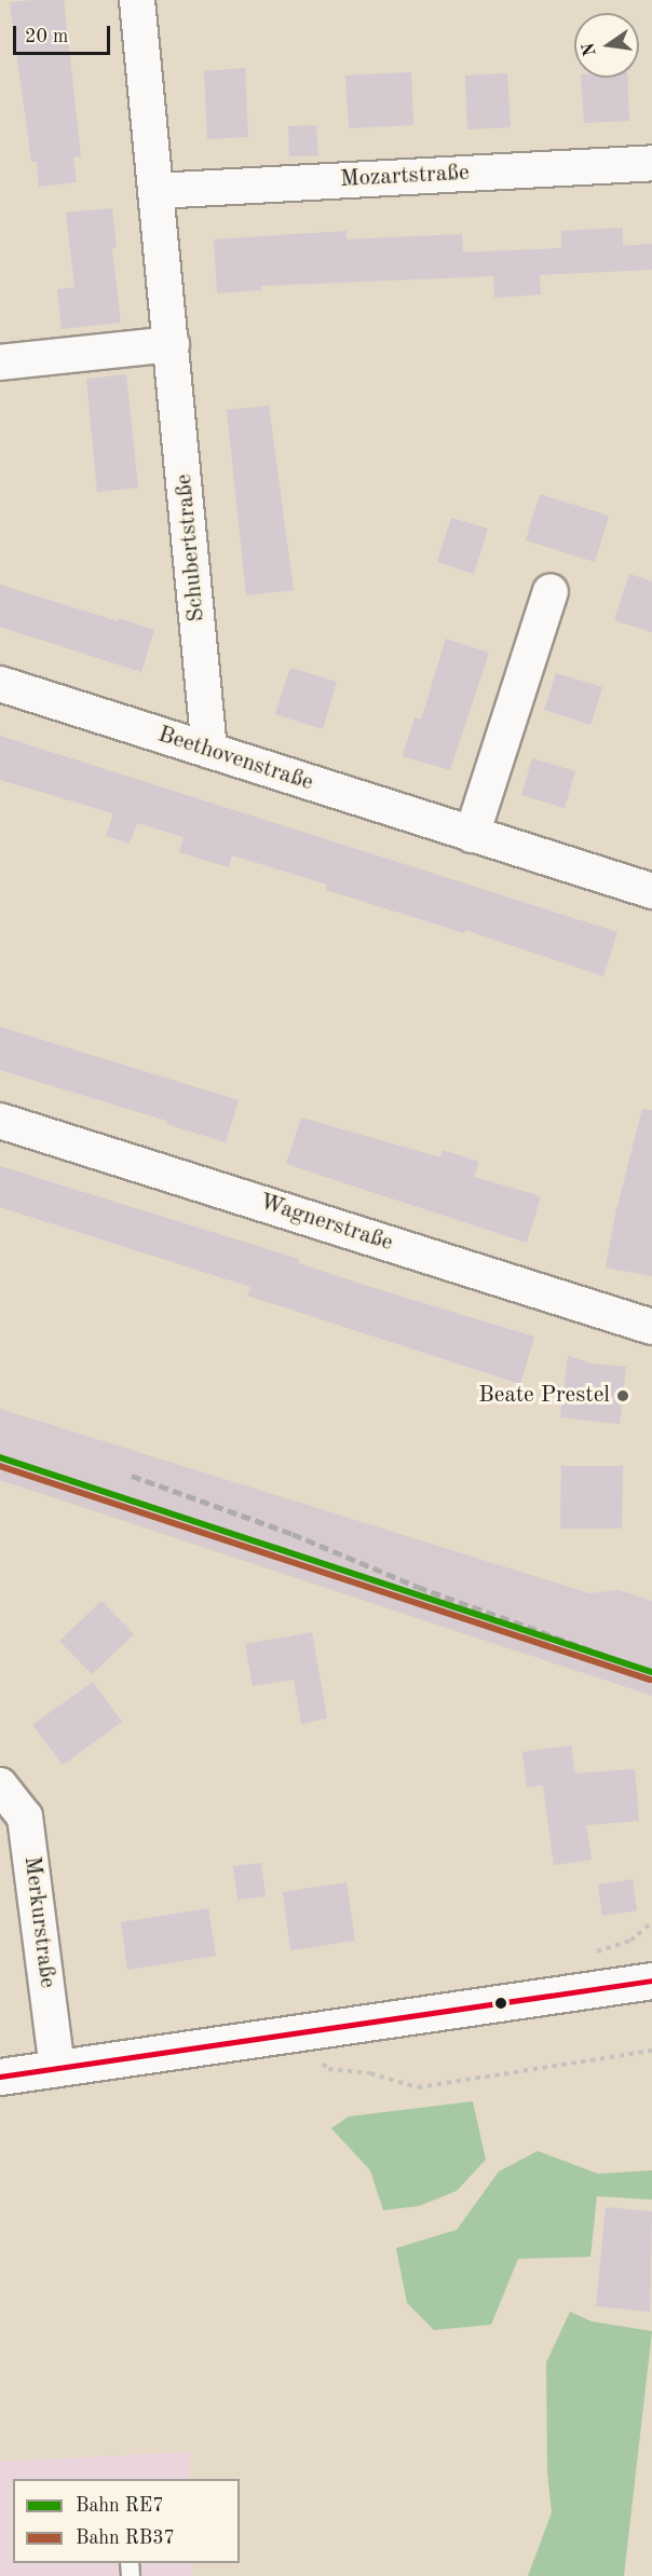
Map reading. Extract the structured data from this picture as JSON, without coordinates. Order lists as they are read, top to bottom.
{
  "streets": {
    "street": [
      "Mozartstraße",
      "Schubertstraße",
      "Beethovenstraße",
      "Wagnerstraße",
      "Merkurstraße"
    ]
  },
  "crossings": [
    ["Mozartstraße", "Schubertstraße"],
    ["Schubertstraße", "Beethovenstraße"]
  ],
  "places": ["Beate Prestel"],
  "lines": ["rail line RE7", "rail line RB37"],
  "legend": ["Bahn RE7", "Bahn RB37"],
  "scale_bar": "20 m",
  "north": "left"
}
